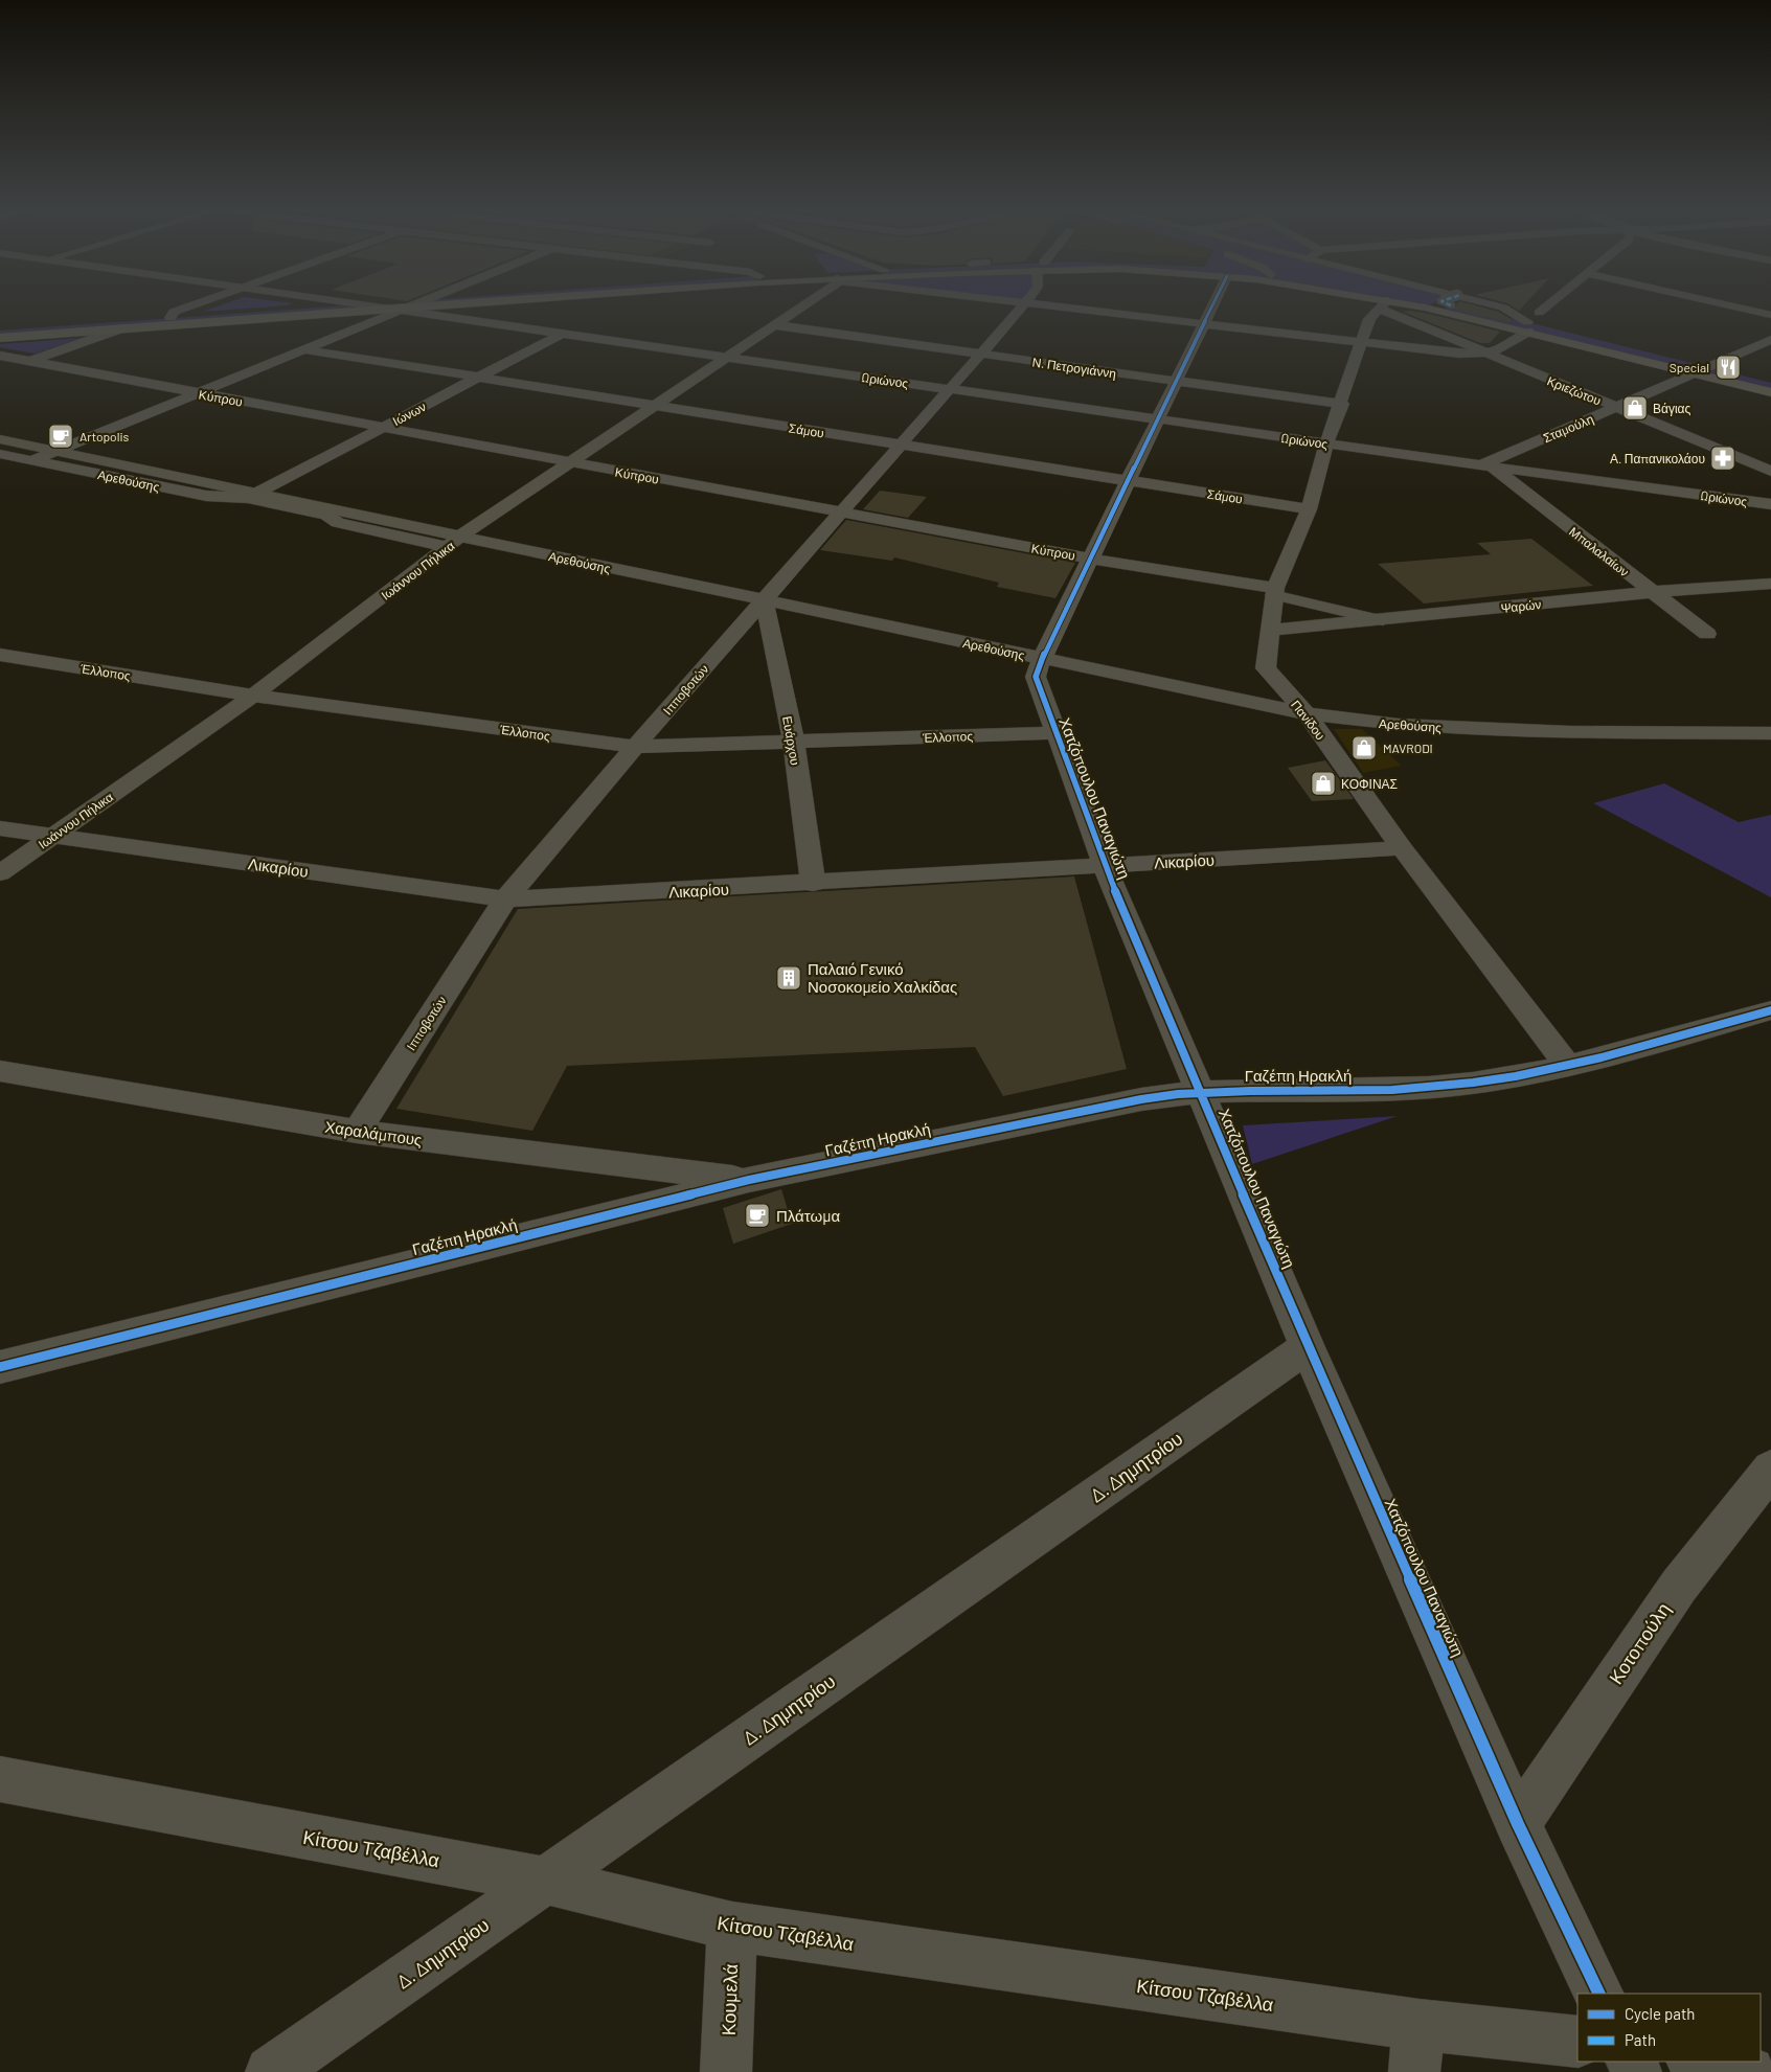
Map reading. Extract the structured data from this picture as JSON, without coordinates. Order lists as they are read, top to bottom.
{
  "streets": {
    "street": [
      "Ν. Πετρογιάννη",
      "Ωριώνος",
      "Κριεζώτου",
      "Κύπρου",
      "Ιώνων",
      "Σταμούλη",
      "Σάμου",
      "Αρεθούσης",
      "Μπαλαλαίων",
      "Ιωάννου Πήλικα",
      "Ψαρών",
      "Έλλοπος",
      "Ιπποβοτών",
      "Πανίδου",
      "Ευάρχου",
      "Χατζόπουλου Παναγιώτη",
      "Λικαρίου",
      "Γαζέπη Ηρακλή",
      "Χαραλάμπους",
      "Δ. Δημητρίου",
      "Κοτοπούλη",
      "Κίτσου Τζαβέλλα",
      "Κουμελά"
    ]
  },
  "crossings": [
    ["Ν. Πετρογιάννη", "Ιωάννου Πήλικα"],
    ["Ν. Πετρογιάννη", "Ιπποβοτών"],
    ["Ν. Πετρογιάννη", "Πανίδου"],
    ["Ν. Πετρογιάννη", "Χατζόπουλου Παναγιώτη"],
    ["Ωριώνος", "Ιώνων"],
    ["Ωριώνος", "Σταμούλη"],
    ["Ωριώνος", "Μπαλαλαίων"],
    ["Ωριώνος", "Ιωάννου Πήλικα"],
    ["Ωριώνος", "Ιπποβοτών"],
    ["Ωριώνος", "Πανίδου"],
    ["Ωριώνος", "Χατζόπουλου Παναγιώτη"],
    ["Κριεζώτου", "Σταμούλη"],
    ["Κριεζώτου", "Πανίδου"],
    ["Κύπρου", "Ιώνων"],
    ["Κύπρου", "Ιωάννου Πήλικα"],
    ["Κύπρου", "Ιπποβοτών"],
    ["Κύπρου", "Πανίδου"],
    ["Κύπρου", "Χατζόπουλου Παναγιώτη"],
    ["Ιώνων", "Σάμου"],
    ["Ιώνων", "Αρεθούσης"],
    ["Σταμούλη", "Μπαλαλαίων"],
    ["Σάμου", "Ιωάννου Πήλικα"],
    ["Σάμου", "Ιπποβοτών"],
    ["Σάμου", "Πανίδου"],
    ["Σάμου", "Χατζόπουλου Παναγιώτη"],
    ["Αρεθούσης", "Ιωάννου Πήλικα"],
    ["Αρεθούσης", "Ιπποβοτών"],
    ["Αρεθούσης", "Πανίδου"],
    ["Αρεθούσης", "Ευάρχου"],
    ["Αρεθούσης", "Χατζόπουλου Παναγιώτη"],
    ["Μπαλαλαίων", "Ψαρών"],
    ["Ιωάννου Πήλικα", "Έλλοπος"],
    ["Ιωάννου Πήλικα", "Λικαρίου"],
    ["Ψαρών", "Πανίδου"],
    ["Έλλοπος", "Ιπποβοτών"],
    ["Έλλοπος", "Ευάρχου"],
    ["Έλλοπος", "Χατζόπουλου Παναγιώτη"],
    ["Ιπποβοτών", "Ευάρχου"],
    ["Ιπποβοτών", "Λικαρίου"],
    ["Ιπποβοτών", "Χαραλάμπους"],
    ["Πανίδου", "Λικαρίου"],
    ["Πανίδου", "Γαζέπη Ηρακλή"],
    ["Ευάρχου", "Λικαρίου"],
    ["Χατζόπουλου Παναγιώτη", "Λικαρίου"],
    ["Χατζόπουλου Παναγιώτη", "Γαζέπη Ηρακλή"],
    ["Χατζόπουλου Παναγιώτη", "Δ. Δημητρίου"],
    ["Χατζόπουλου Παναγιώτη", "Κοτοπούλη"],
    ["Γαζέπη Ηρακλή", "Χαραλάμπους"],
    ["Δ. Δημητρίου", "Κίτσου Τζαβέλλα"],
    ["Κίτσου Τζαβέλλα", "Κουμελά"]
  ],
  "places": {
    "restaurant": ["Special"],
    "shop": ["Βάγιας", "MAVRODI", "ΚΟΦΙΝΑΣ"],
    "cafe": ["Artopolis", "Πλάτωμα"],
    "pharmacy": ["Α. Παπανικολάου"],
    "building": ["Παλαιό Γενικό Νοσοκομείο Χαλκίδας"]
  },
  "legend": ["Cycle path", "Path"]
}
